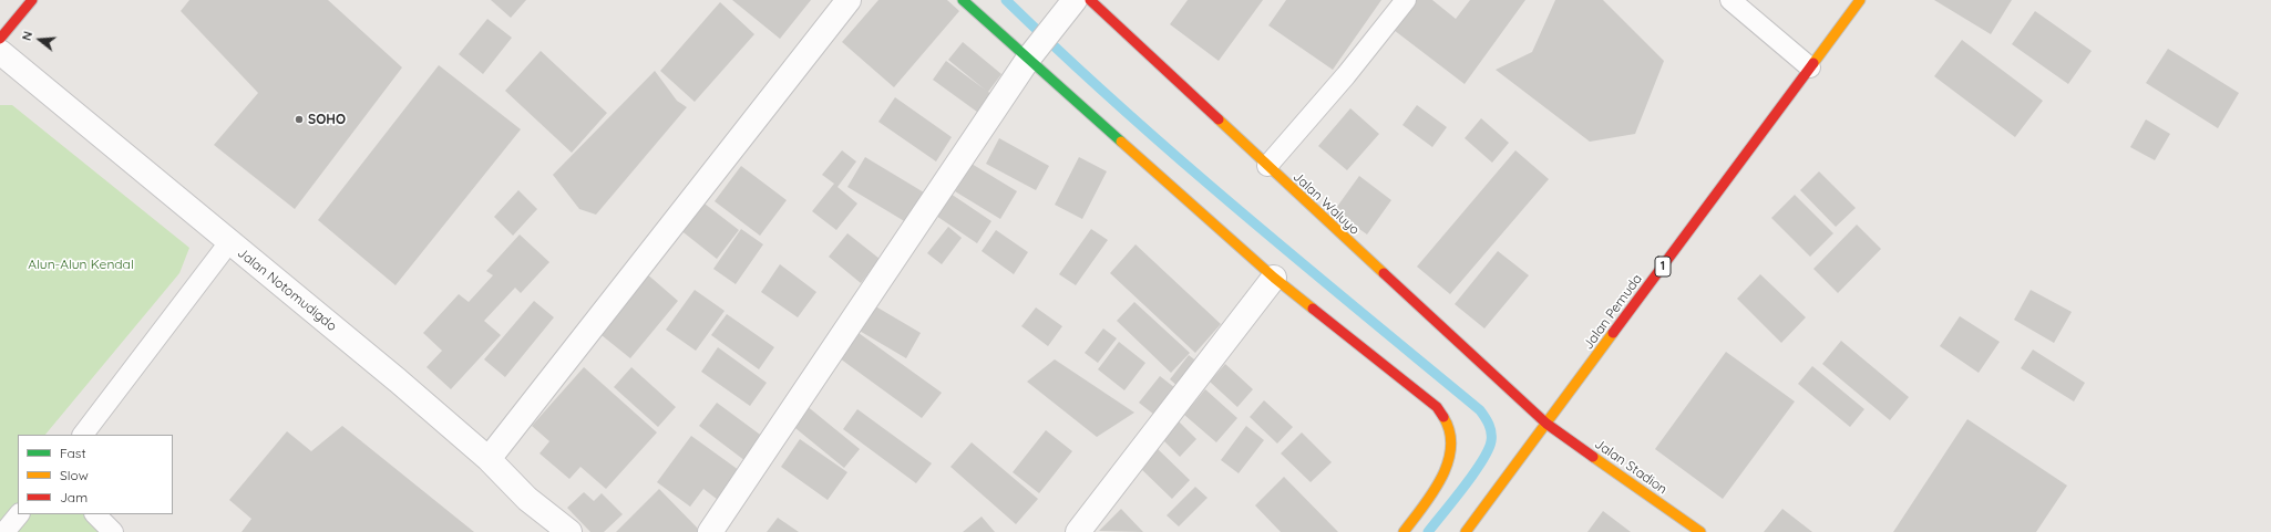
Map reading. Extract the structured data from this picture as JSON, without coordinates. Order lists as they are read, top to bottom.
{
  "streets": {
    "main road": [
      "Jalan Waluyo",
      "1",
      "Jalan Pemuda",
      "Jalan Stadion"
    ],
    "street": ["Jalan Notomudigdo"]
  },
  "crossings": [
    ["Jalan Waluyo", "Jalan Pemuda"],
    ["Jalan Waluyo", "Jalan Stadion"],
    ["Jalan Pemuda", "Jalan Stadion"]
  ],
  "parks": ["Alun-Alun Kendal"],
  "places": ["SOHO"],
  "legend": ["Fast", "Slow", "Jam"],
  "north": "left"
}
